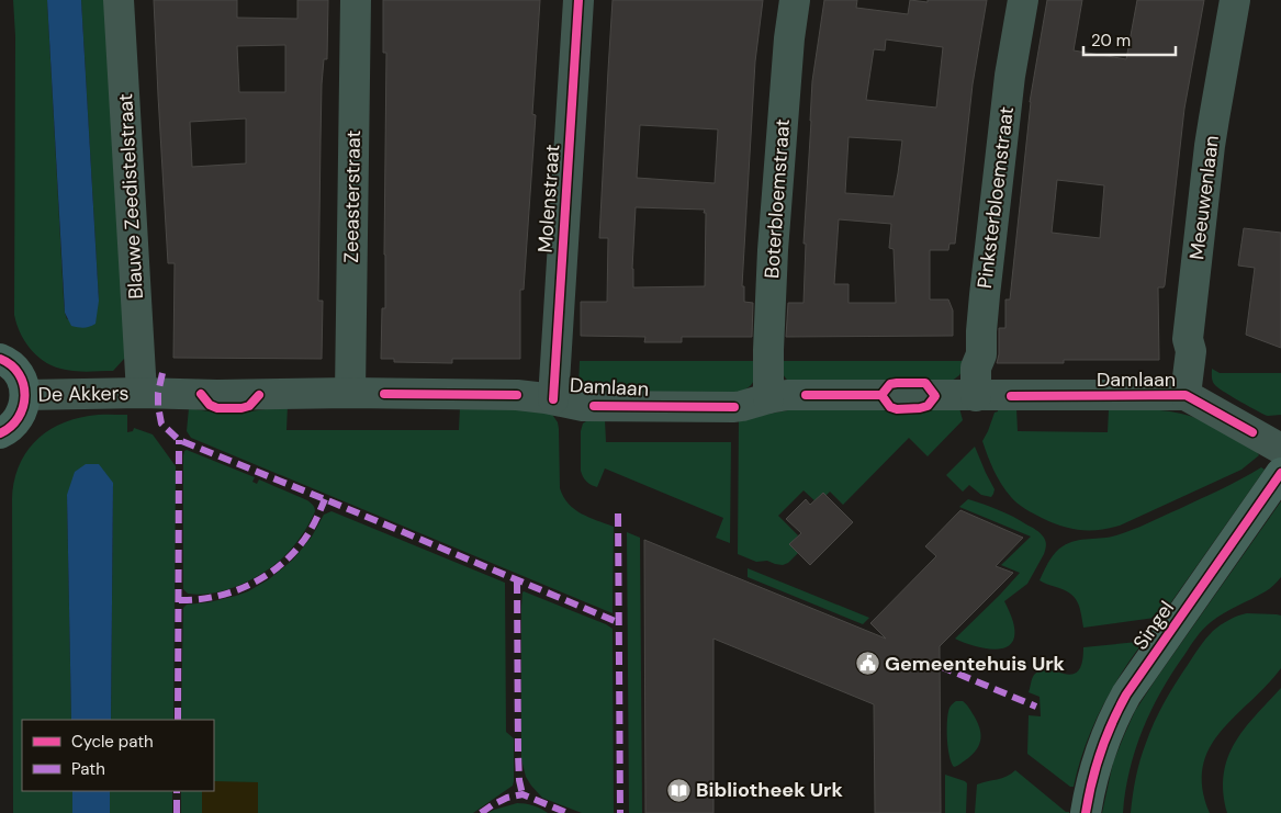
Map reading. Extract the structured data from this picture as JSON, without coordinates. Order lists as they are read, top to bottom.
{
  "streets": {
    "main road": ["Singel"],
    "street": [
      "Blauwe Zeedistelstraat",
      "Zeeasterstraat",
      "Pinksterbloemstraat",
      "Meeuwenlaan",
      "Molenstraat",
      "Boterbloemstraat",
      "Damlaan",
      "De Akkers"
    ]
  },
  "crossings": [
    ["Blauwe Zeedistelstraat", "Damlaan"],
    ["Blauwe Zeedistelstraat", "De Akkers"],
    ["Zeeasterstraat", "Damlaan"],
    ["Pinksterbloemstraat", "Damlaan"],
    ["Meeuwenlaan", "Damlaan"],
    ["Molenstraat", "Damlaan"],
    ["Boterbloemstraat", "Damlaan"],
    ["Damlaan", "De Akkers"]
  ],
  "places": {
    "public building": ["Gemeentehuis Urk"],
    "library": ["Bibliotheek Urk"]
  },
  "legend": ["Cycle path", "Path"],
  "scale_bar": "20 m"
}
